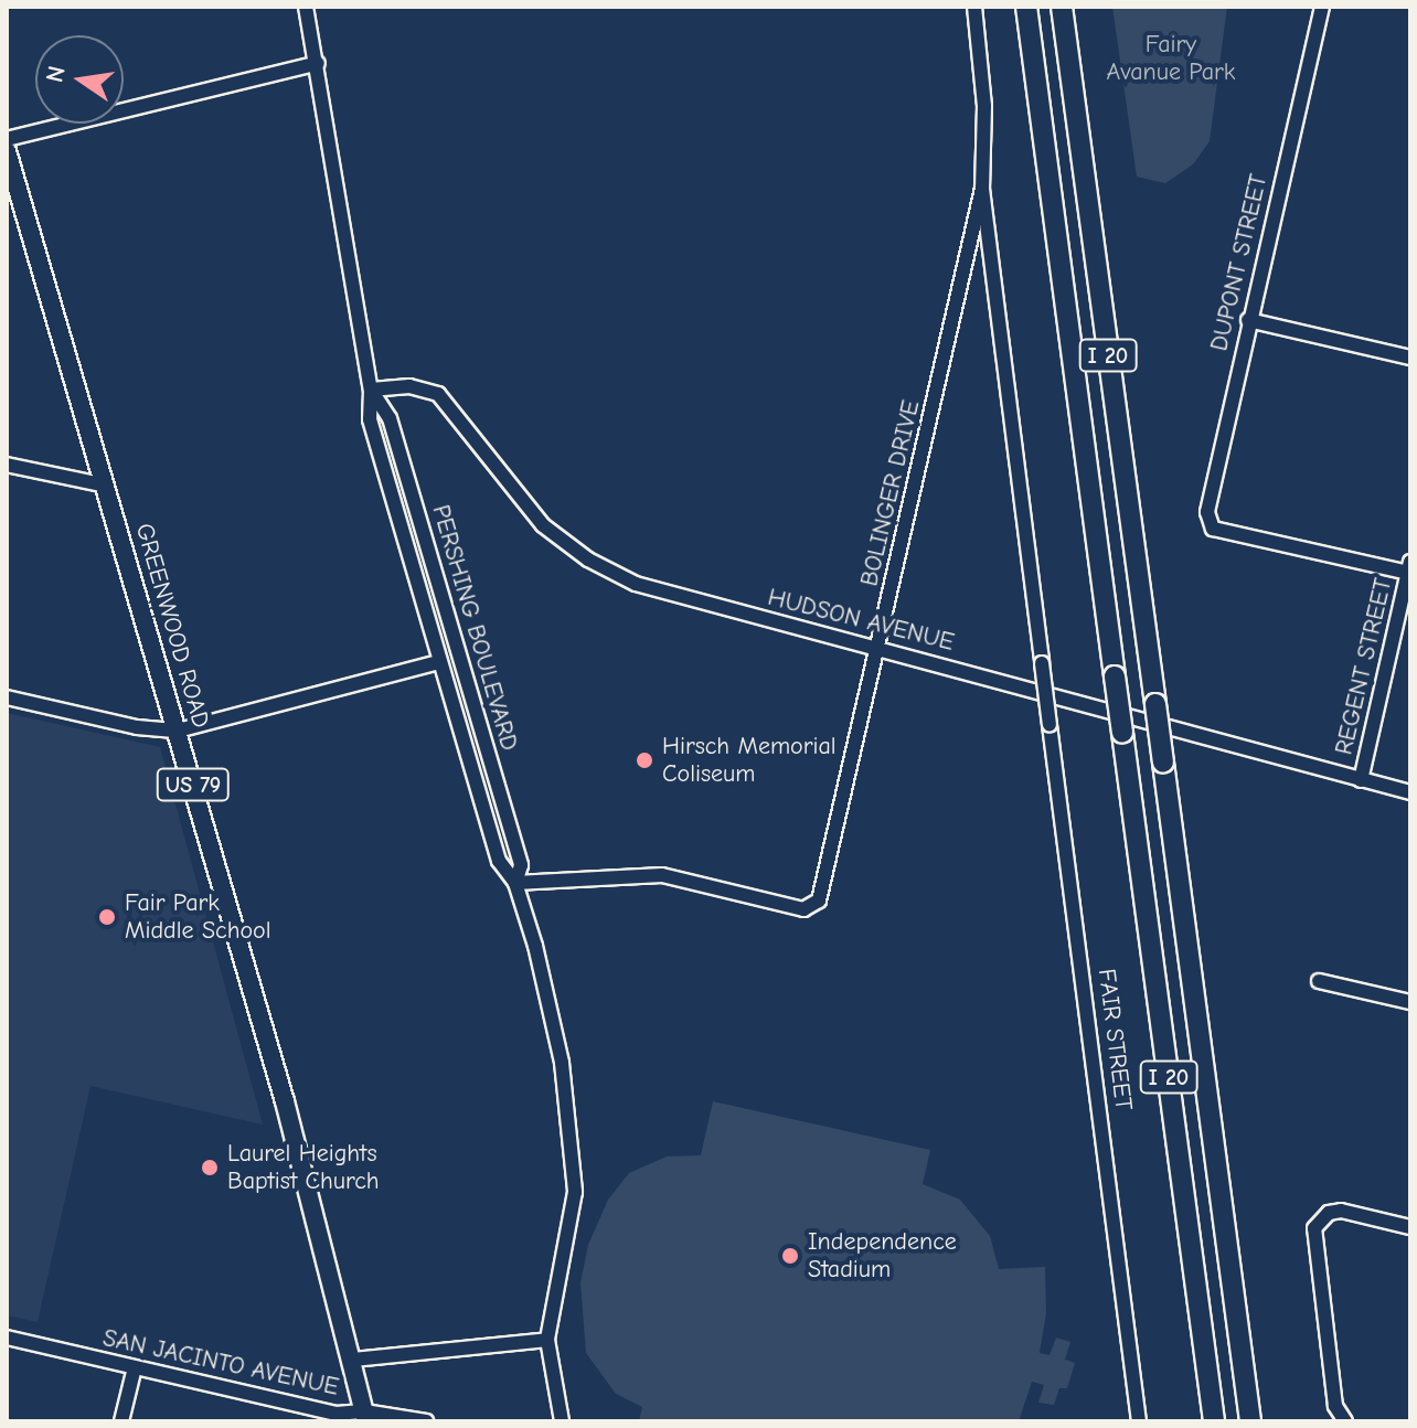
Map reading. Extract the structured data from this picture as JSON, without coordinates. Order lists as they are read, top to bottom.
{
  "streets": {
    "highway": ["I 20"],
    "main road": ["GREENWOOD ROAD", "US 79"],
    "street": [
      "DUPONT STREET",
      "BOLINGER DRIVE",
      "HUDSON AVENUE",
      "PERSHING BOULEVARD",
      "REGENT STREET",
      "FAIR STREET",
      "SAN JACINTO AVENUE"
    ]
  },
  "crossings": [
    ["DUPONT STREET", "REGENT STREET"],
    ["BOLINGER DRIVE", "HUDSON AVENUE"],
    ["BOLINGER DRIVE", "PERSHING BOULEVARD"],
    ["BOLINGER DRIVE", "FAIR STREET"],
    ["HUDSON AVENUE", "PERSHING BOULEVARD"],
    ["HUDSON AVENUE", "REGENT STREET"],
    ["GREENWOOD ROAD", "SAN JACINTO AVENUE"]
  ],
  "parks": ["Fairy Avanue Park"],
  "places": [
    "Hirsch Memorial Coliseum",
    "Fair Park Middle School",
    "Laurel Heights Baptist Church",
    "Independence Stadium"
  ],
  "north": "left"
}
